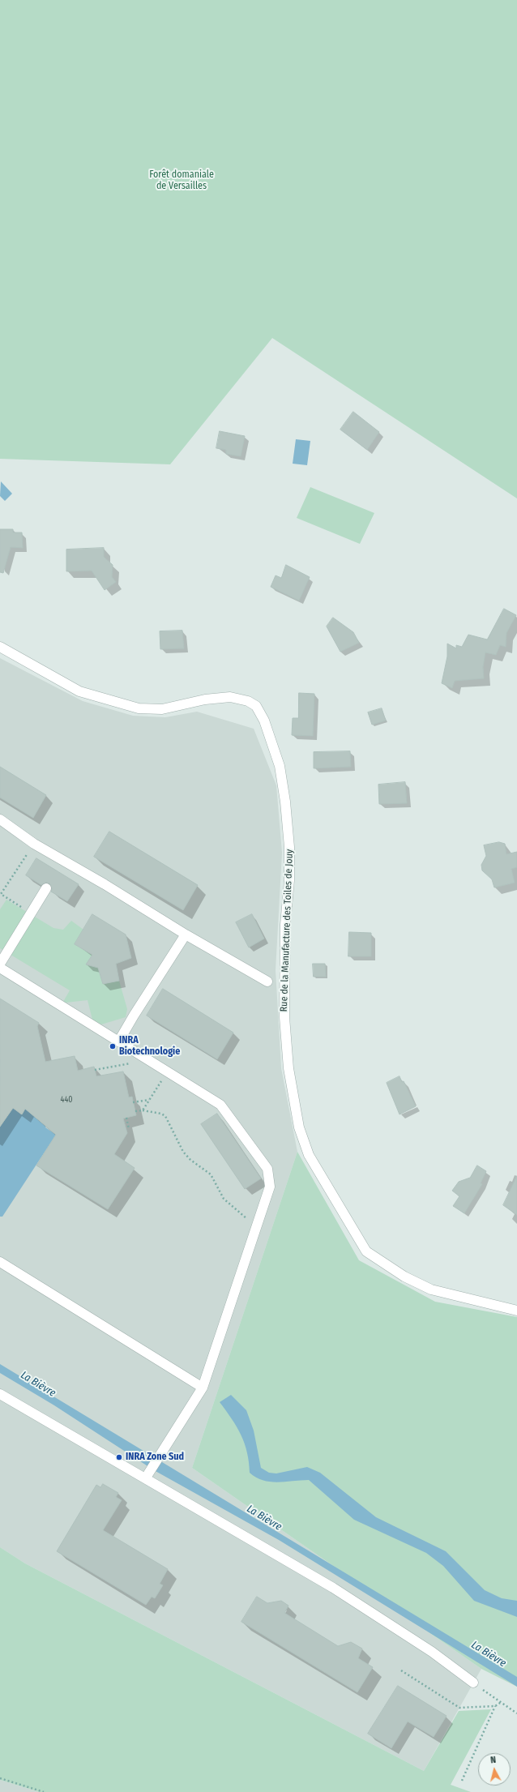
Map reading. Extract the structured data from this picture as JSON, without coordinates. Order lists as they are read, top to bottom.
{
  "streets": {
    "street": ["Rue de la Manufacture des Toiles de Jouy"]
  },
  "water": ["La Bièvre"],
  "parks": ["Forêt domaniale de Versailles"],
  "places": ["INRA Biotechnologie", "INRA Zone Sud"],
  "house_numbers": ["440"],
  "north": "top"
}
